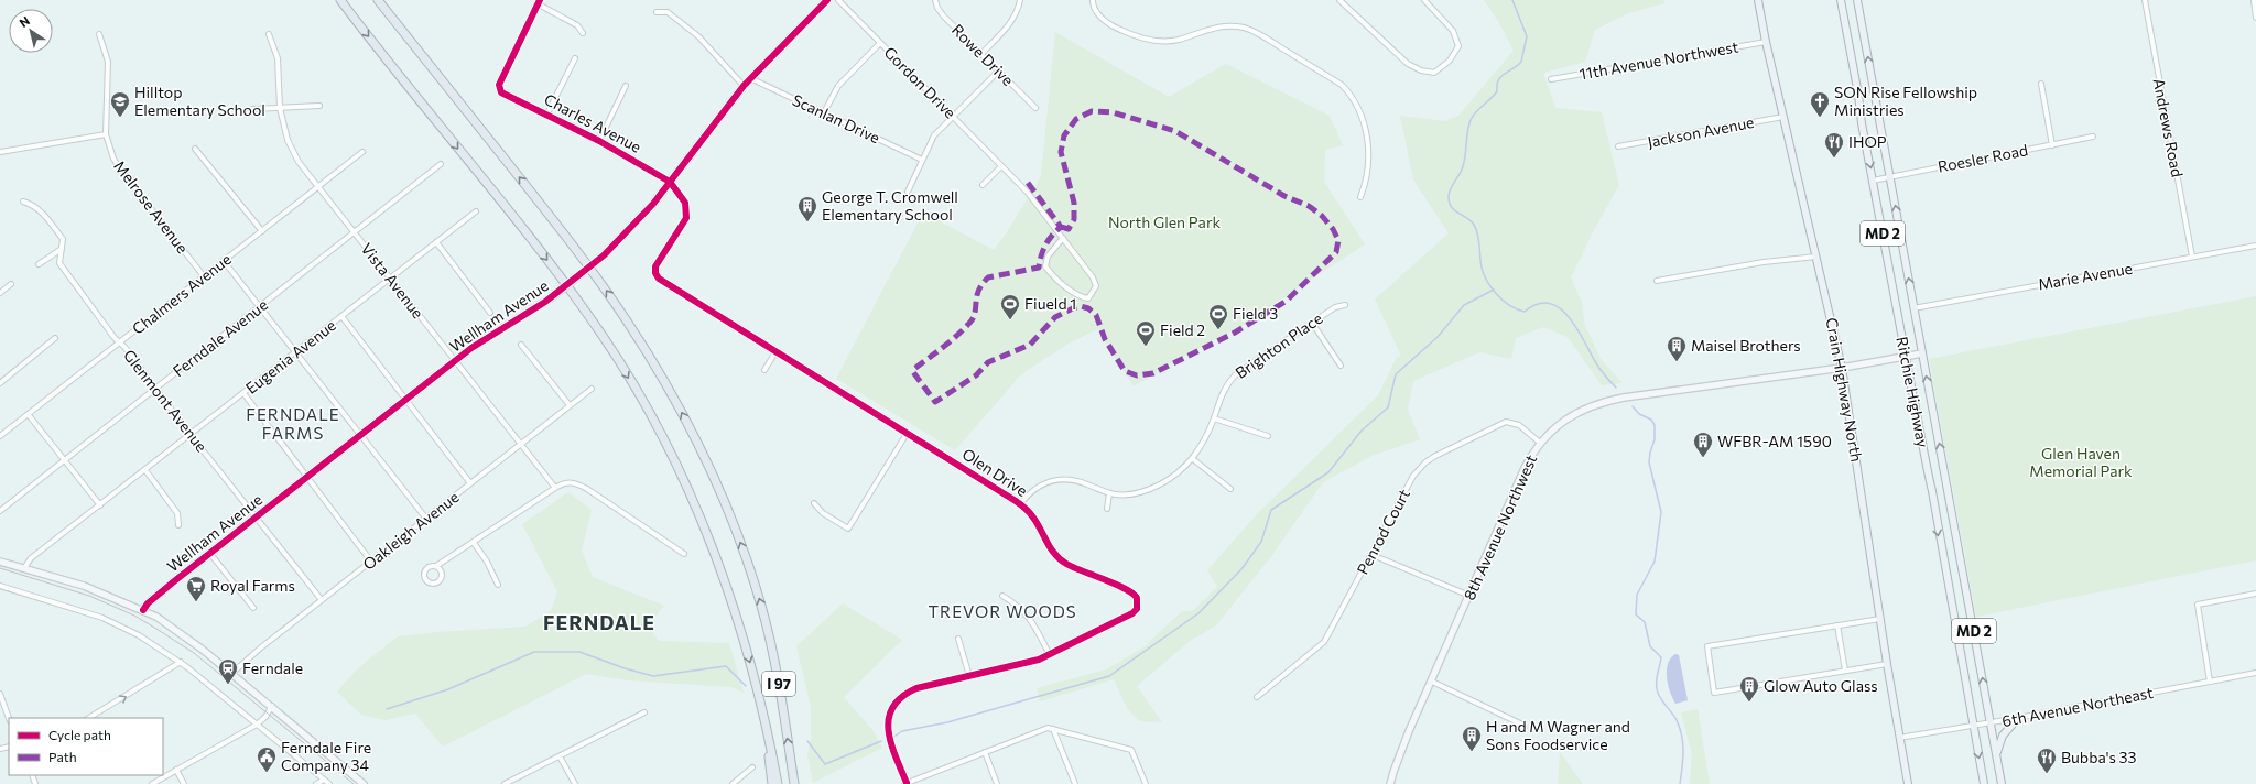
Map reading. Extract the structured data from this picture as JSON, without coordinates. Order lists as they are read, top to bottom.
{
  "streets": {
    "highway": ["I 97"],
    "main road": ["MD 2", "Crain Highway North", "Ritchie Highway"],
    "street": [
      "Rowe Drive",
      "11th Avenue Northwest",
      "Gordon Drive",
      "Scanlan Drive",
      "Charles Avenue",
      "Andrews Road",
      "Jackson Avenue",
      "Roesler Road",
      "Melrose Avenue",
      "Marie Avenue",
      "Vista Avenue",
      "Chalmers Avenue",
      "Wellham Avenue",
      "Ferndale Avenue",
      "Brighton Place",
      "Eugenia Avenue",
      "Glenmont Avenue",
      "Olen Drive",
      "8th Avenue Northwest",
      "Oakleigh Avenue",
      "Penrod Court",
      "6th Avenue Northeast"
    ]
  },
  "crossings": [
    ["11th Avenue Northwest", "Crain Highway North"],
    ["Scanlan Drive", "Wellham Avenue"],
    ["Charles Avenue", "Wellham Avenue"],
    ["Charles Avenue", "Olen Drive"],
    ["Andrews Road", "Marie Avenue"],
    ["Jackson Avenue", "Crain Highway North"],
    ["Roesler Road", "Ritchie Highway"],
    ["Melrose Avenue", "Chalmers Avenue"],
    ["Marie Avenue", "Ritchie Highway"],
    ["Vista Avenue", "Chalmers Avenue"],
    ["Vista Avenue", "Wellham Avenue"],
    ["Vista Avenue", "Ferndale Avenue"],
    ["Vista Avenue", "Eugenia Avenue"],
    ["Vista Avenue", "Oakleigh Avenue"],
    ["Chalmers Avenue", "Glenmont Avenue"],
    ["Wellham Avenue", "Glenmont Avenue"],
    ["Wellham Avenue", "Olen Drive"],
    ["Ferndale Avenue", "Glenmont Avenue"],
    ["Brighton Place", "Olen Drive"],
    ["Eugenia Avenue", "Glenmont Avenue"],
    ["Crain Highway North", "8th Avenue Northwest"],
    ["Crain Highway North", "6th Avenue Northeast"],
    ["Ritchie Highway", "8th Avenue Northwest"],
    ["Ritchie Highway", "6th Avenue Northeast"],
    ["Glenmont Avenue", "Oakleigh Avenue"],
    ["8th Avenue Northwest", "Penrod Court"]
  ],
  "districts": ["FERNDALE FARMS", "TREVOR WOODS", "FERNDALE"],
  "parks": ["North Glen Park", "Glen Haven Memorial Park"],
  "places": {
    "school or university": ["Hilltop Elementary School"],
    "church": ["SON Rise Fellowship Ministries"],
    "restaurant": ["IHOP", "Bubba's 33"],
    "building": [
      "George T. Cromwell Elementary School",
      "Maisel Brothers",
      "WFBR-AM 1590",
      "Glow Auto Glass",
      "H and M Wagner and Sons Foodservice"
    ],
    "sports": ["Fiueld 1", "Field 3", "Field 2"],
    "supermarket": ["Royal Farms"],
    "station": ["Ferndale"],
    "public building": ["Ferndale Fire Company 34"]
  },
  "legend": ["Cycle path", "Path"],
  "north": "top left"
}
